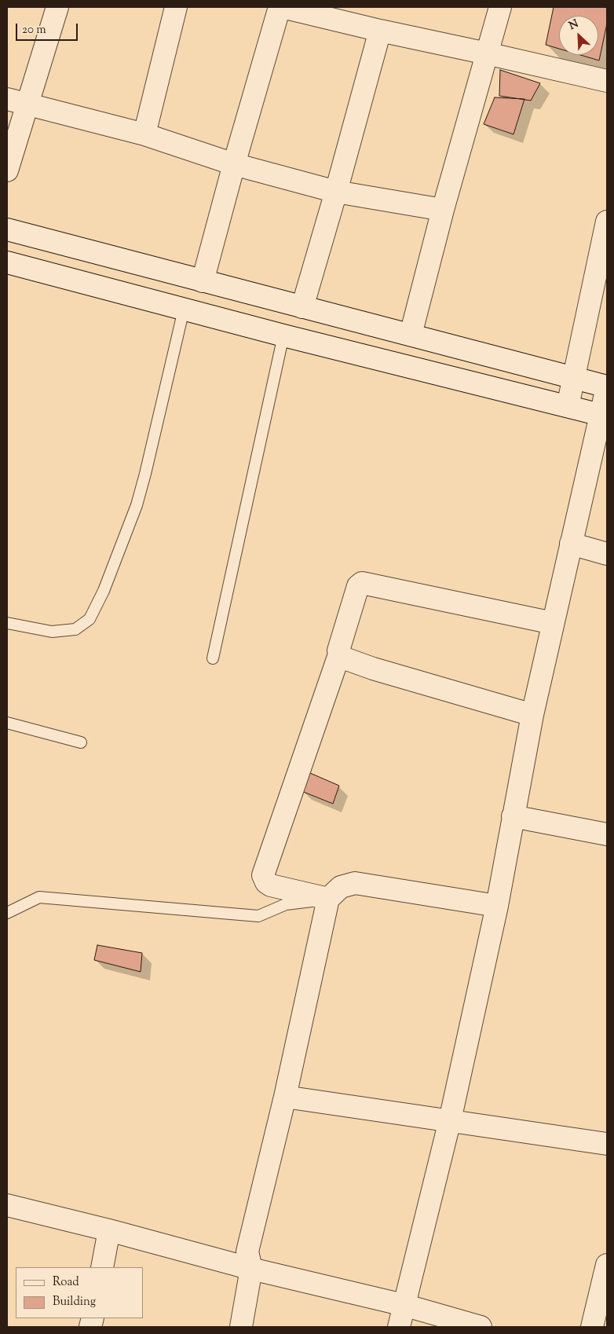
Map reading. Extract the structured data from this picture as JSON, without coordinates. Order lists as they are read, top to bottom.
{
  "legend": ["Road", "Building"],
  "scale_bar": "20 m",
  "north": "top left"
}
